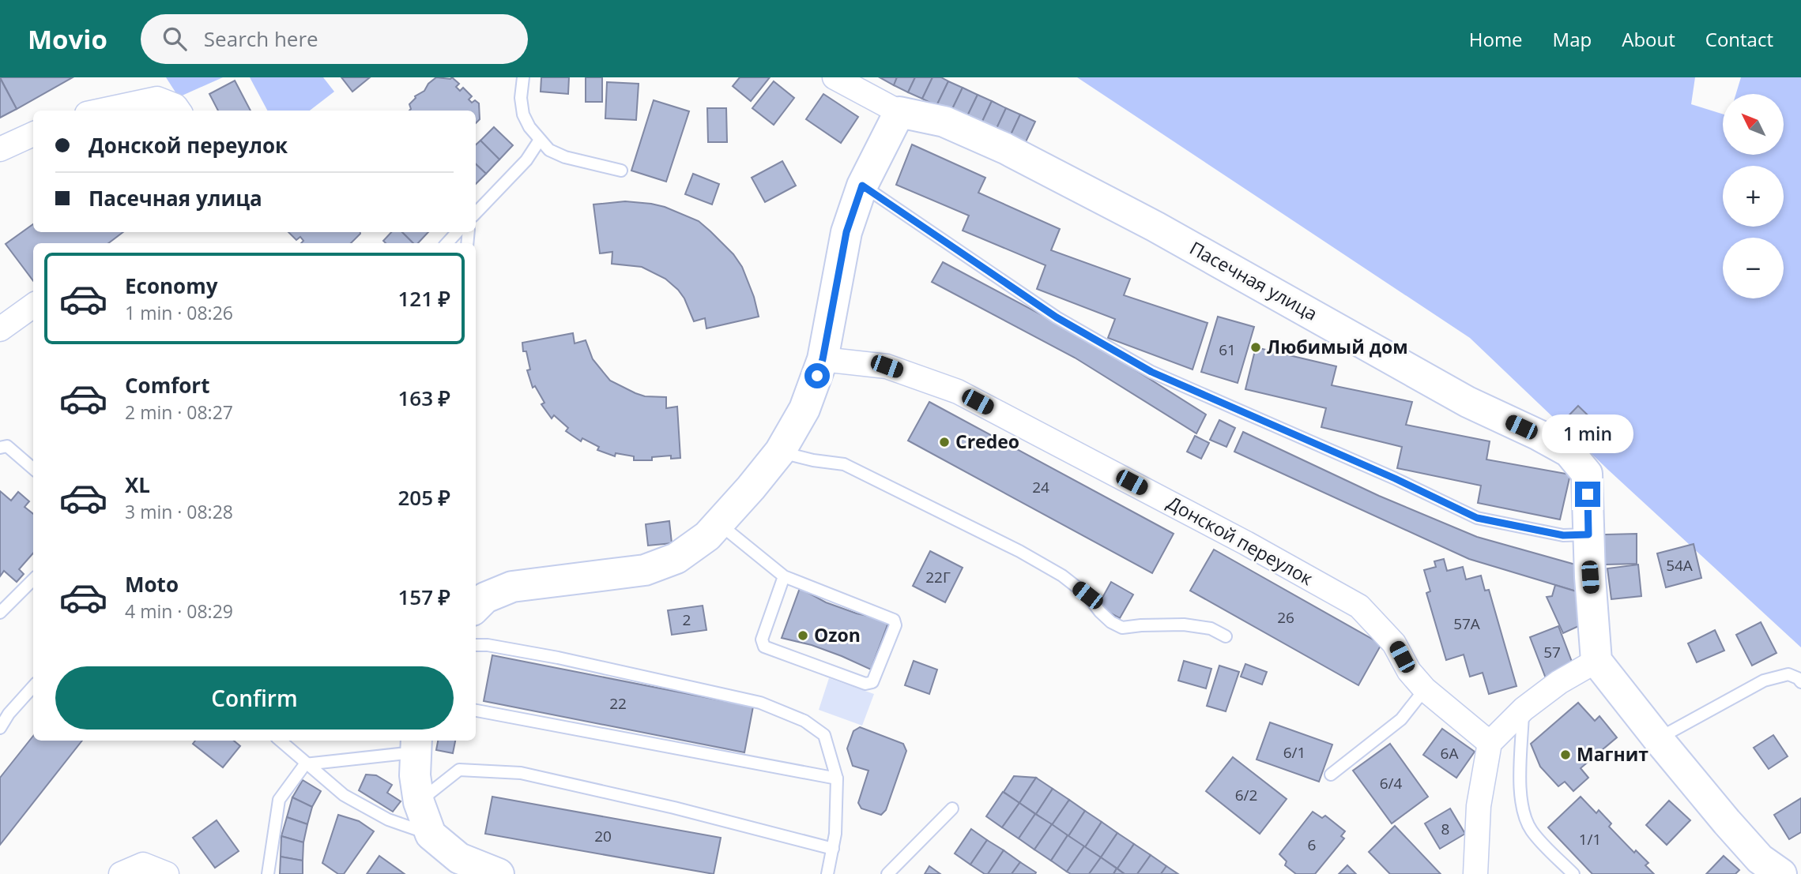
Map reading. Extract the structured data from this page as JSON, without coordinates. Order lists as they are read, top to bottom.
{
  "streets": {
    "street": ["Пасечная улица", "Донской переулок"]
  },
  "places": [
    "Любимый дом",
    "Credeo",
    "Ozon",
    "Магнит"
  ],
  "house_numbers": [
    "61",
    "24",
    "54А",
    "22Г",
    "26",
    "2",
    "57А",
    "57",
    "22",
    "6/1",
    "6А",
    "6/4",
    "6/2",
    "8",
    "20",
    "1/1",
    "6"
  ],
  "north": "top left",
  "page": {
    "header": "Movio",
    "search": "Search here",
    "nav": [
      "Home",
      "Map",
      "About",
      "Contact"
    ],
    "map_buttons": ["+", "−"],
    "banner": ["Донской переулок", "Пасечная улица"],
    "list": [
      {
        "name": "Economy",
        "note": "1 min · 08:26",
        "value": "121 ₽"
      },
      {
        "name": "Comfort",
        "note": "2 min · 08:27",
        "value": "163 ₽"
      },
      {
        "name": "XL",
        "note": "3 min · 08:28",
        "value": "205 ₽"
      },
      {
        "name": "Moto",
        "note": "4 min · 08:29",
        "value": "157 ₽"
      }
    ],
    "bubble": "1 min",
    "buttons": "Confirm"
  }
}
